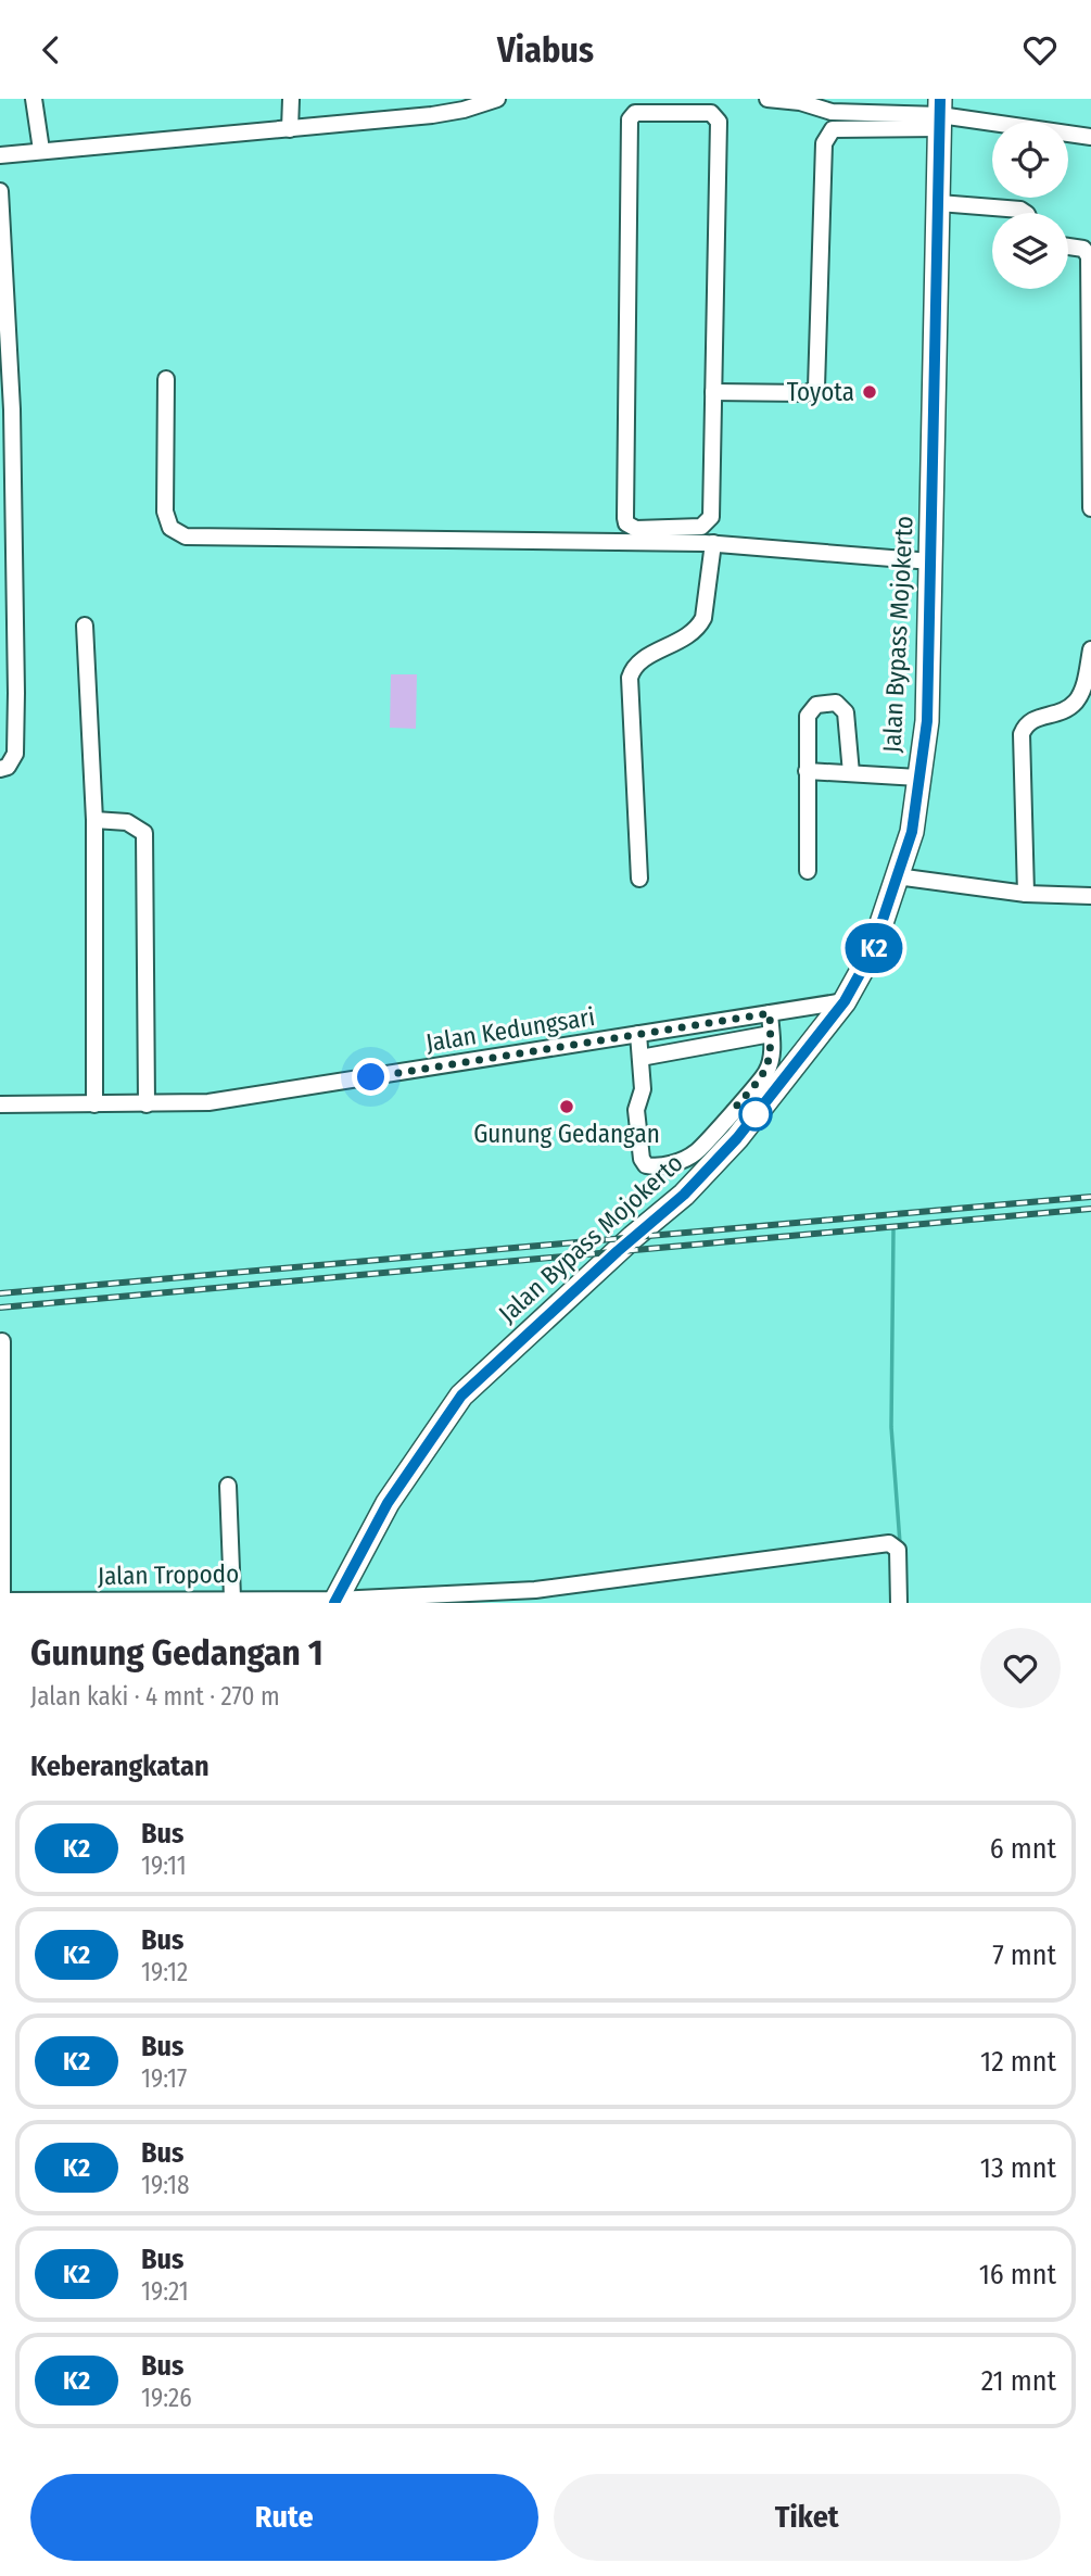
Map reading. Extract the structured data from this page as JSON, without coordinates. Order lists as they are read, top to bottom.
{
  "streets": {
    "highway": ["Jalan Bypass Mojokerto"],
    "street": ["Jalan Kedungsari", "Jalan Tropodo"]
  },
  "crossings": [
    ["Jalan Bypass Mojokerto", "Jalan Kedungsari"],
    ["Jalan Bypass Mojokerto", "Jalan Tropodo"]
  ],
  "places": ["Toyota", "Gunung Gedangan"],
  "lines": ["bus line K2"],
  "page": {
    "header": "Viabus",
    "on_map": "K2",
    "heading": [
      ["Gunung Gedangan 1", "Jalan kaki · 4 mnt · 270 m"],
      "Keberangkatan"
    ],
    "list": [
      {
        "mark": "K2",
        "name": "Bus",
        "note": "19:11",
        "value": "6 mnt"
      },
      {
        "mark": "K2",
        "name": "Bus",
        "note": "19:12",
        "value": "7 mnt"
      },
      {
        "mark": "K2",
        "name": "Bus",
        "note": "19:17",
        "value": "12 mnt"
      },
      {
        "mark": "K2",
        "name": "Bus",
        "note": "19:18",
        "value": "13 mnt"
      },
      {
        "mark": "K2",
        "name": "Bus",
        "note": "19:21",
        "value": "16 mnt"
      },
      {
        "mark": "K2",
        "name": "Bus",
        "note": "19:26",
        "value": "21 mnt"
      }
    ],
    "buttons": ["Rute", "Tiket"]
  }
}
